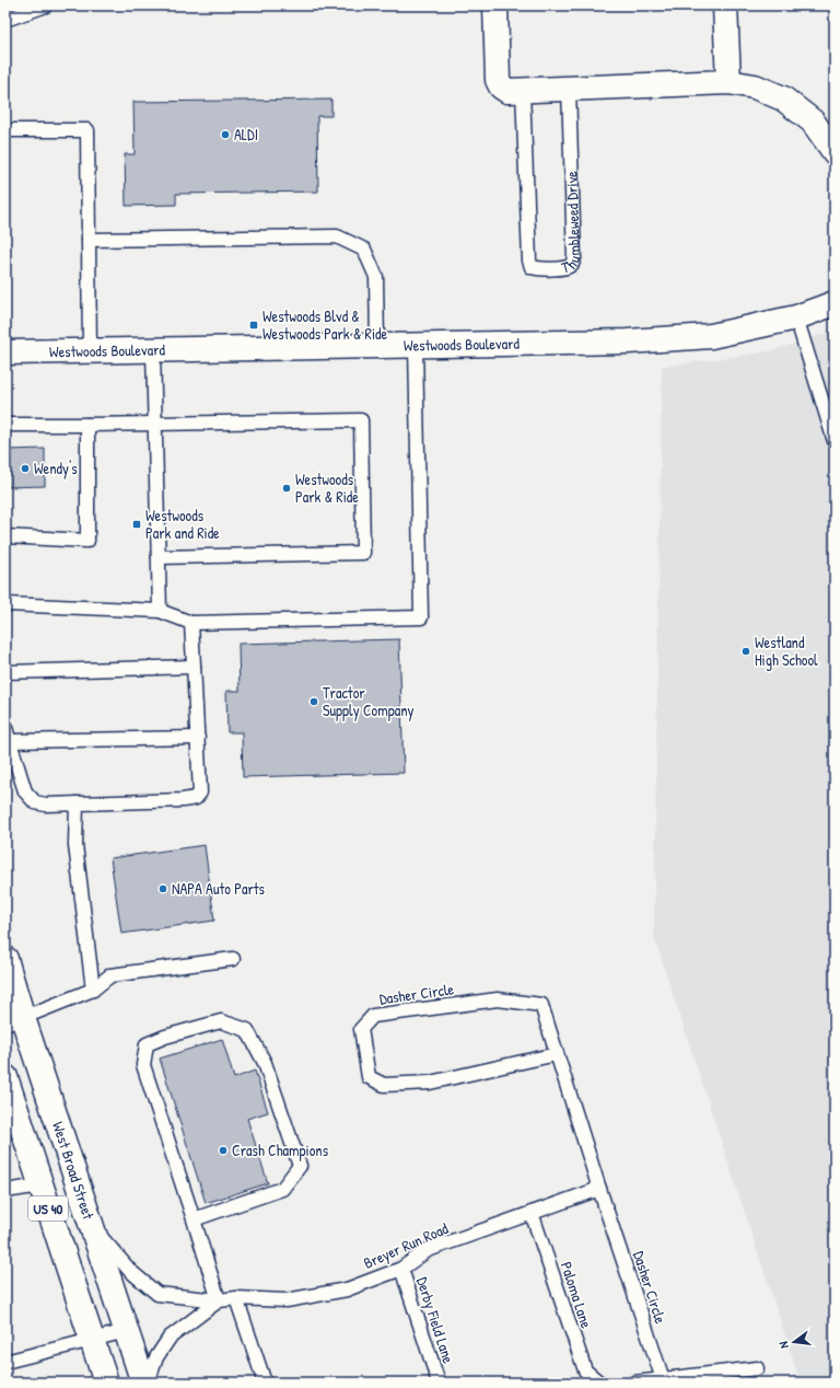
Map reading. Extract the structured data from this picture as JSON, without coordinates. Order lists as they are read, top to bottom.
{
  "streets": {
    "street": ["Westwoods Boulevard", "West Broad Street", "US 40"],
    "lane": [
      "Thumbleweed Drive",
      "Dasher Circle",
      "Breyer Run Road",
      "Paloma Lane",
      "Derby Field Lane"
    ]
  },
  "crossings": [
    ["Dasher Circle", "Breyer Run Road"],
    ["West Broad Street", "Breyer Run Road"],
    ["Breyer Run Road", "Paloma Lane"],
    ["Breyer Run Road", "Derby Field Lane"]
  ],
  "places": {
    "other": [
      "ALDI",
      "Wendy's",
      "Westwoods Park & Ride",
      "Westland High School",
      "Tractor Supply Company",
      "NAPA Auto Parts",
      "Crash Champions"
    ],
    "transit": ["Westwoods Blvd & Westwoods Park & Ride", "Westwoods Park and Ride"]
  },
  "north": "left"
}
